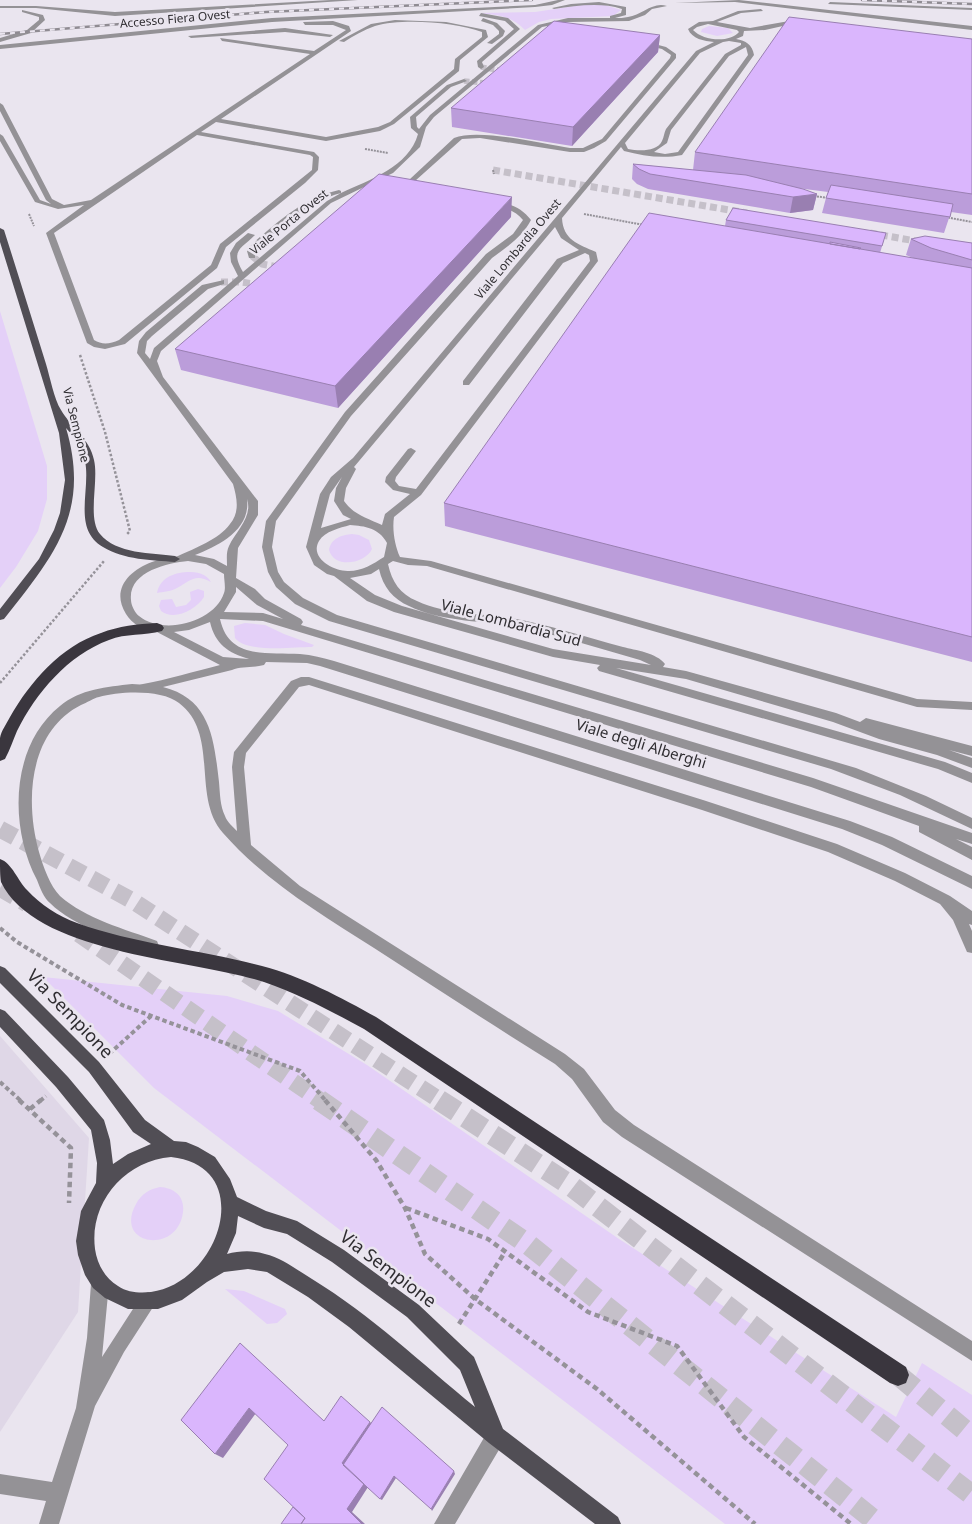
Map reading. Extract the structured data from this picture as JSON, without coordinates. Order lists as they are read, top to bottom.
{
  "streets": {
    "main road": ["Via Sempione"],
    "street": [
      "Accesso Fiera Ovest",
      "Viale Porta Ovest",
      "Viale Lombardia Ovest",
      "Viale Lombardia Sud",
      "Viale degli Alberghi"
    ]
  },
  "crossings": [
    ["Viale Porta Ovest", "Viale degli Alberghi"],
    ["Viale Lombardia Ovest", "Viale Lombardia Sud"]
  ]
}
